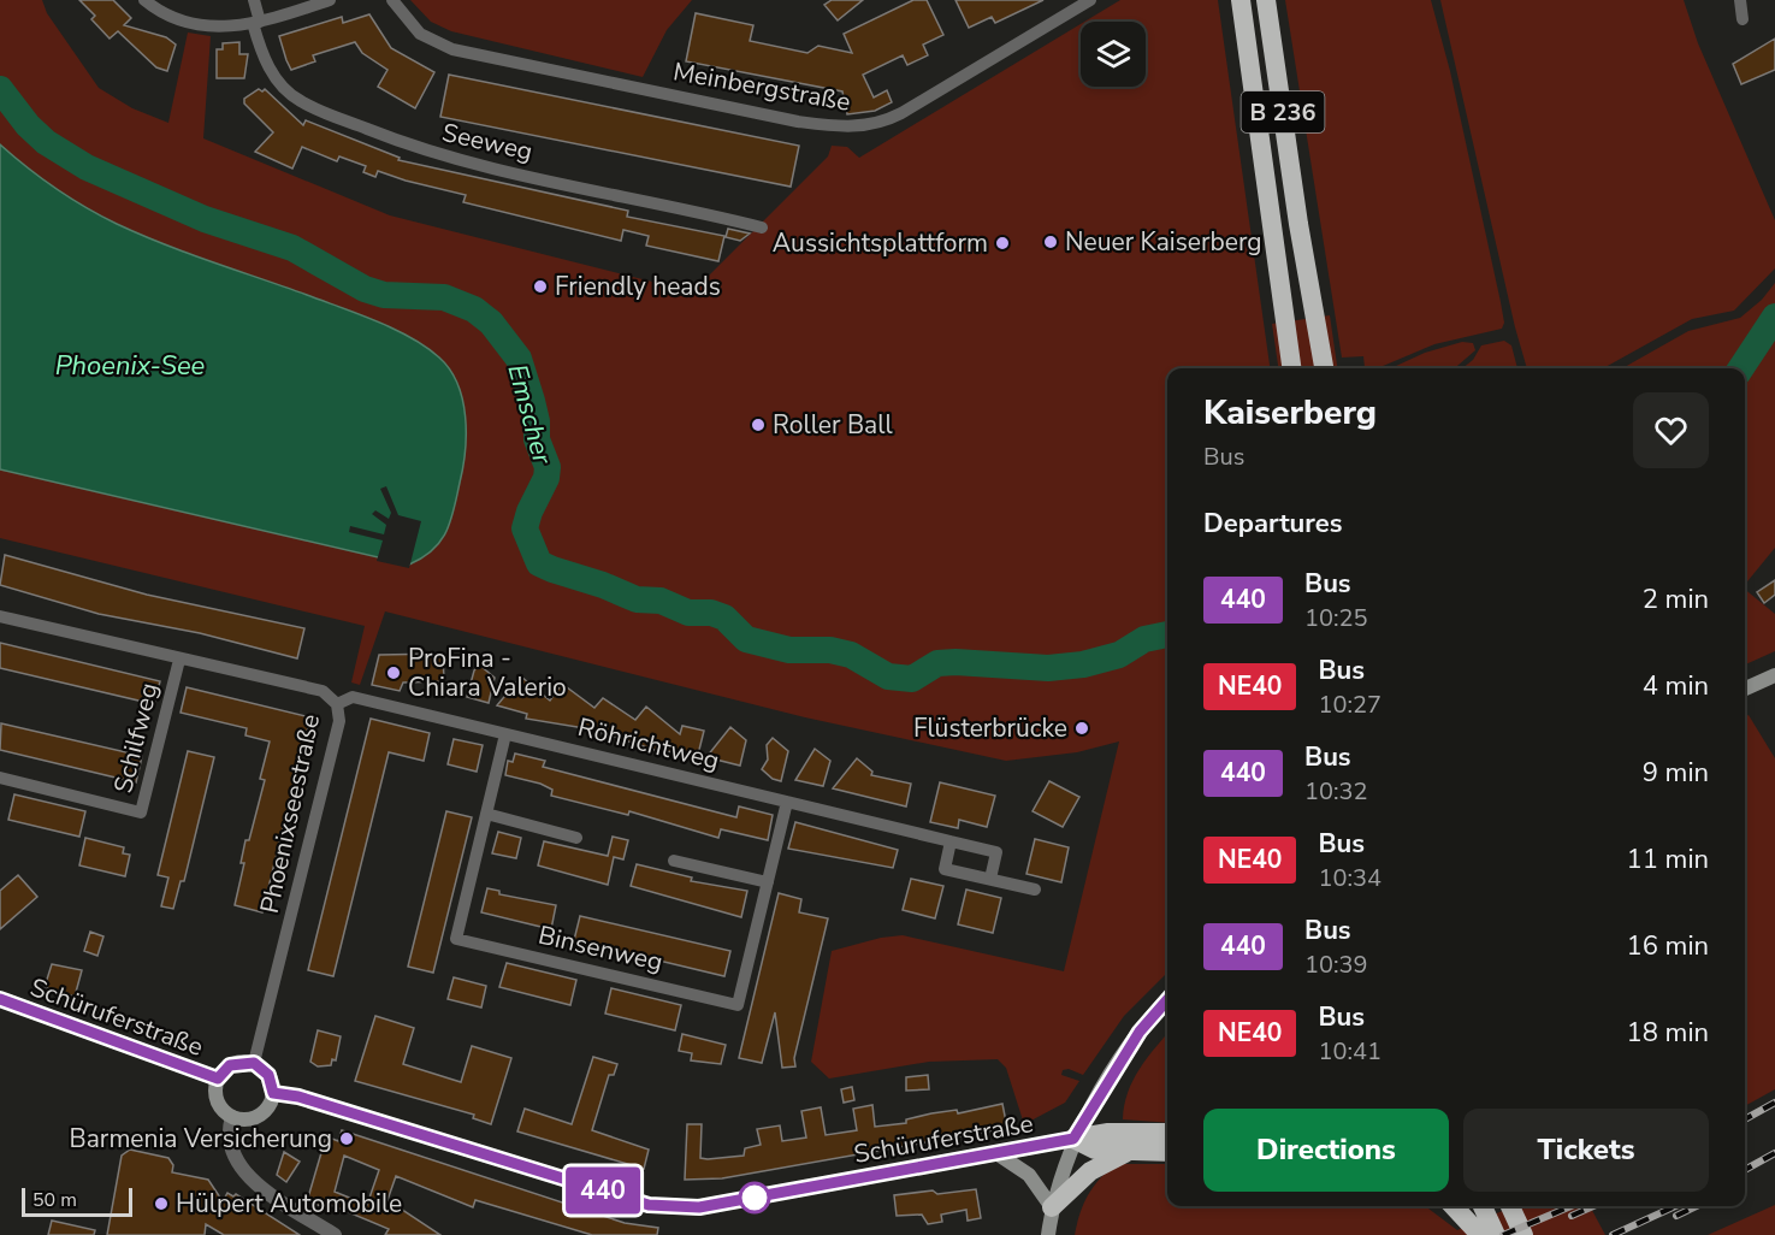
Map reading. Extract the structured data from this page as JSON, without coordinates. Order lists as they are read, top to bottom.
{
  "streets": {
    "highway": ["B 236"],
    "main road": ["Schüruferstraße"],
    "street": [
      "Meinbergstraße",
      "Seeweg",
      "Schilfweg",
      "Röhrichtweg",
      "Phoenixseestraße",
      "Binsenweg"
    ]
  },
  "crossings": [
    ["Schilfweg", "Phoenixseestraße"],
    ["Röhrichtweg", "Phoenixseestraße"],
    ["Röhrichtweg", "Binsenweg"],
    ["Phoenixseestraße", "Schüruferstraße"]
  ],
  "water": ["Phoenix-See", "Emscher"],
  "places": [
    "Neuer Kaiserberg",
    "Aussichtsplattform",
    "Friendly heads",
    "Roller Ball",
    "ProFina - Chiara Valerio",
    "Flüsterbrücke",
    "Barmenia Versicherung",
    "Hülpert Automobile"
  ],
  "lines": ["bus line 440"],
  "scale_bar": "50 m",
  "page": {
    "on_map": "440",
    "heading": [
      ["Kaiserberg", "Bus"],
      "Departures"
    ],
    "list": [
      {
        "mark": "440",
        "name": "Bus",
        "note": "10:25",
        "value": "2 min"
      },
      {
        "mark": "NE40",
        "name": "Bus",
        "note": "10:27",
        "value": "4 min"
      },
      {
        "mark": "440",
        "name": "Bus",
        "note": "10:32",
        "value": "9 min"
      },
      {
        "mark": "NE40",
        "name": "Bus",
        "note": "10:34",
        "value": "11 min"
      },
      {
        "mark": "440",
        "name": "Bus",
        "note": "10:39",
        "value": "16 min"
      },
      {
        "mark": "NE40",
        "name": "Bus",
        "note": "10:41",
        "value": "18 min"
      }
    ],
    "buttons": ["Directions", "Tickets"],
    "scale": "50 m"
  }
}
